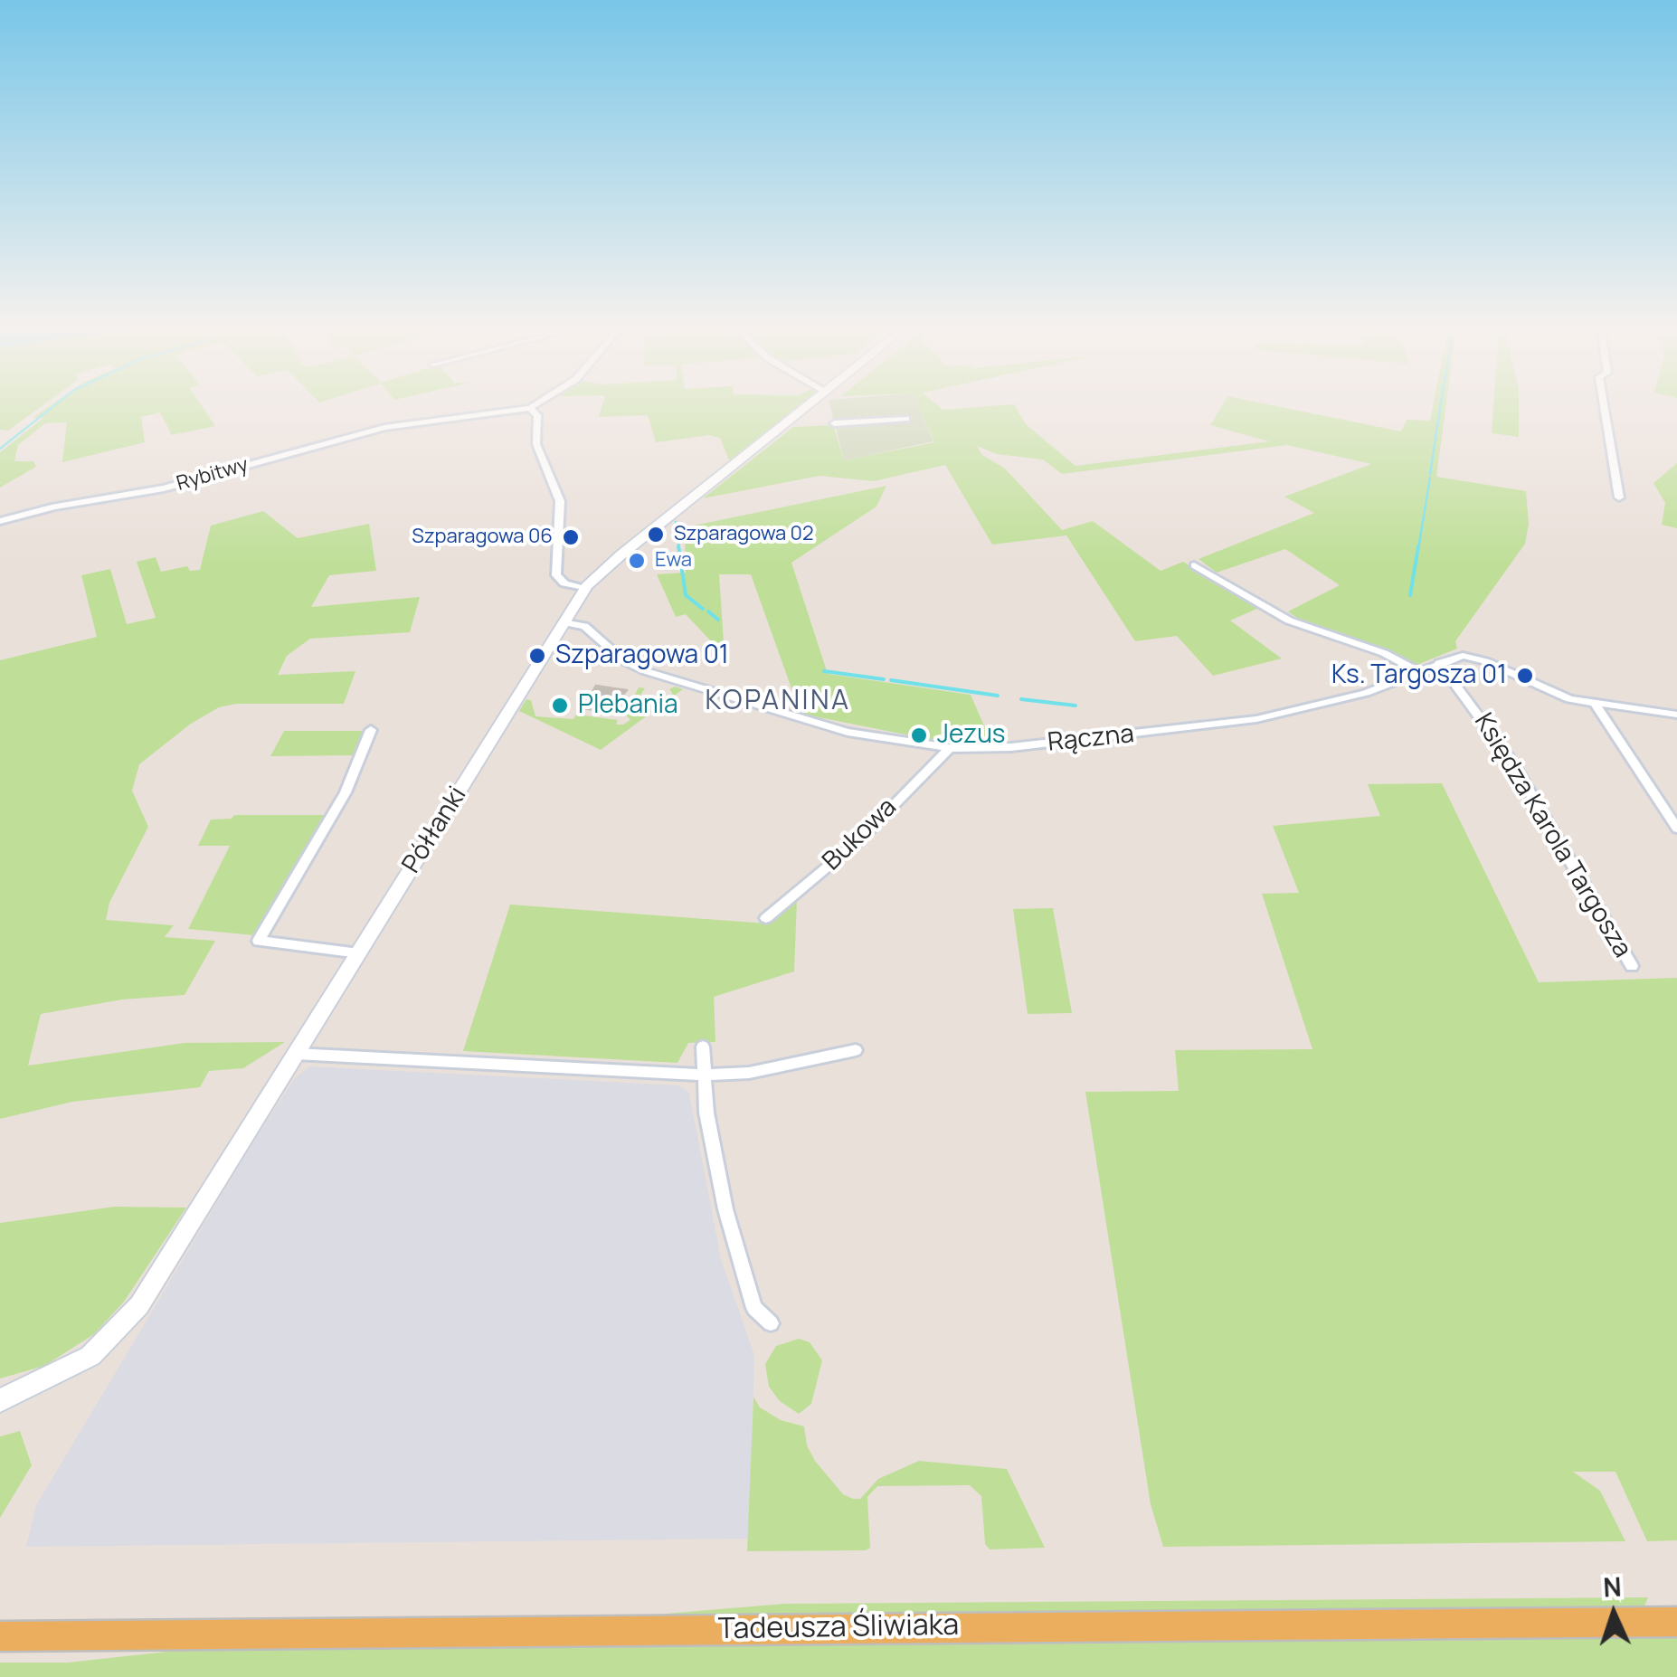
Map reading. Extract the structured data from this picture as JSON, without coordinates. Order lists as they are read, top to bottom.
{
  "streets": {
    "main road": ["Tadeusza Śliwiaka"],
    "street": [
      "Rybitwy",
      "Rączna",
      "Półłanki",
      "Bukowa",
      "Księdza Karola Targosza"
    ]
  },
  "crossings": [
    ["Rączna", "Półłanki"],
    ["Rączna", "Bukowa"],
    ["Rączna", "Księdza Karola Targosza"]
  ],
  "districts": ["KOPANINA"],
  "places": [
    "Szparagowa 02",
    "Szparagowa 06",
    "Ewa",
    "Szparagowa 01",
    "Ks. Targosza 01",
    "Plebania",
    "Jezus"
  ],
  "north": "top"
}
